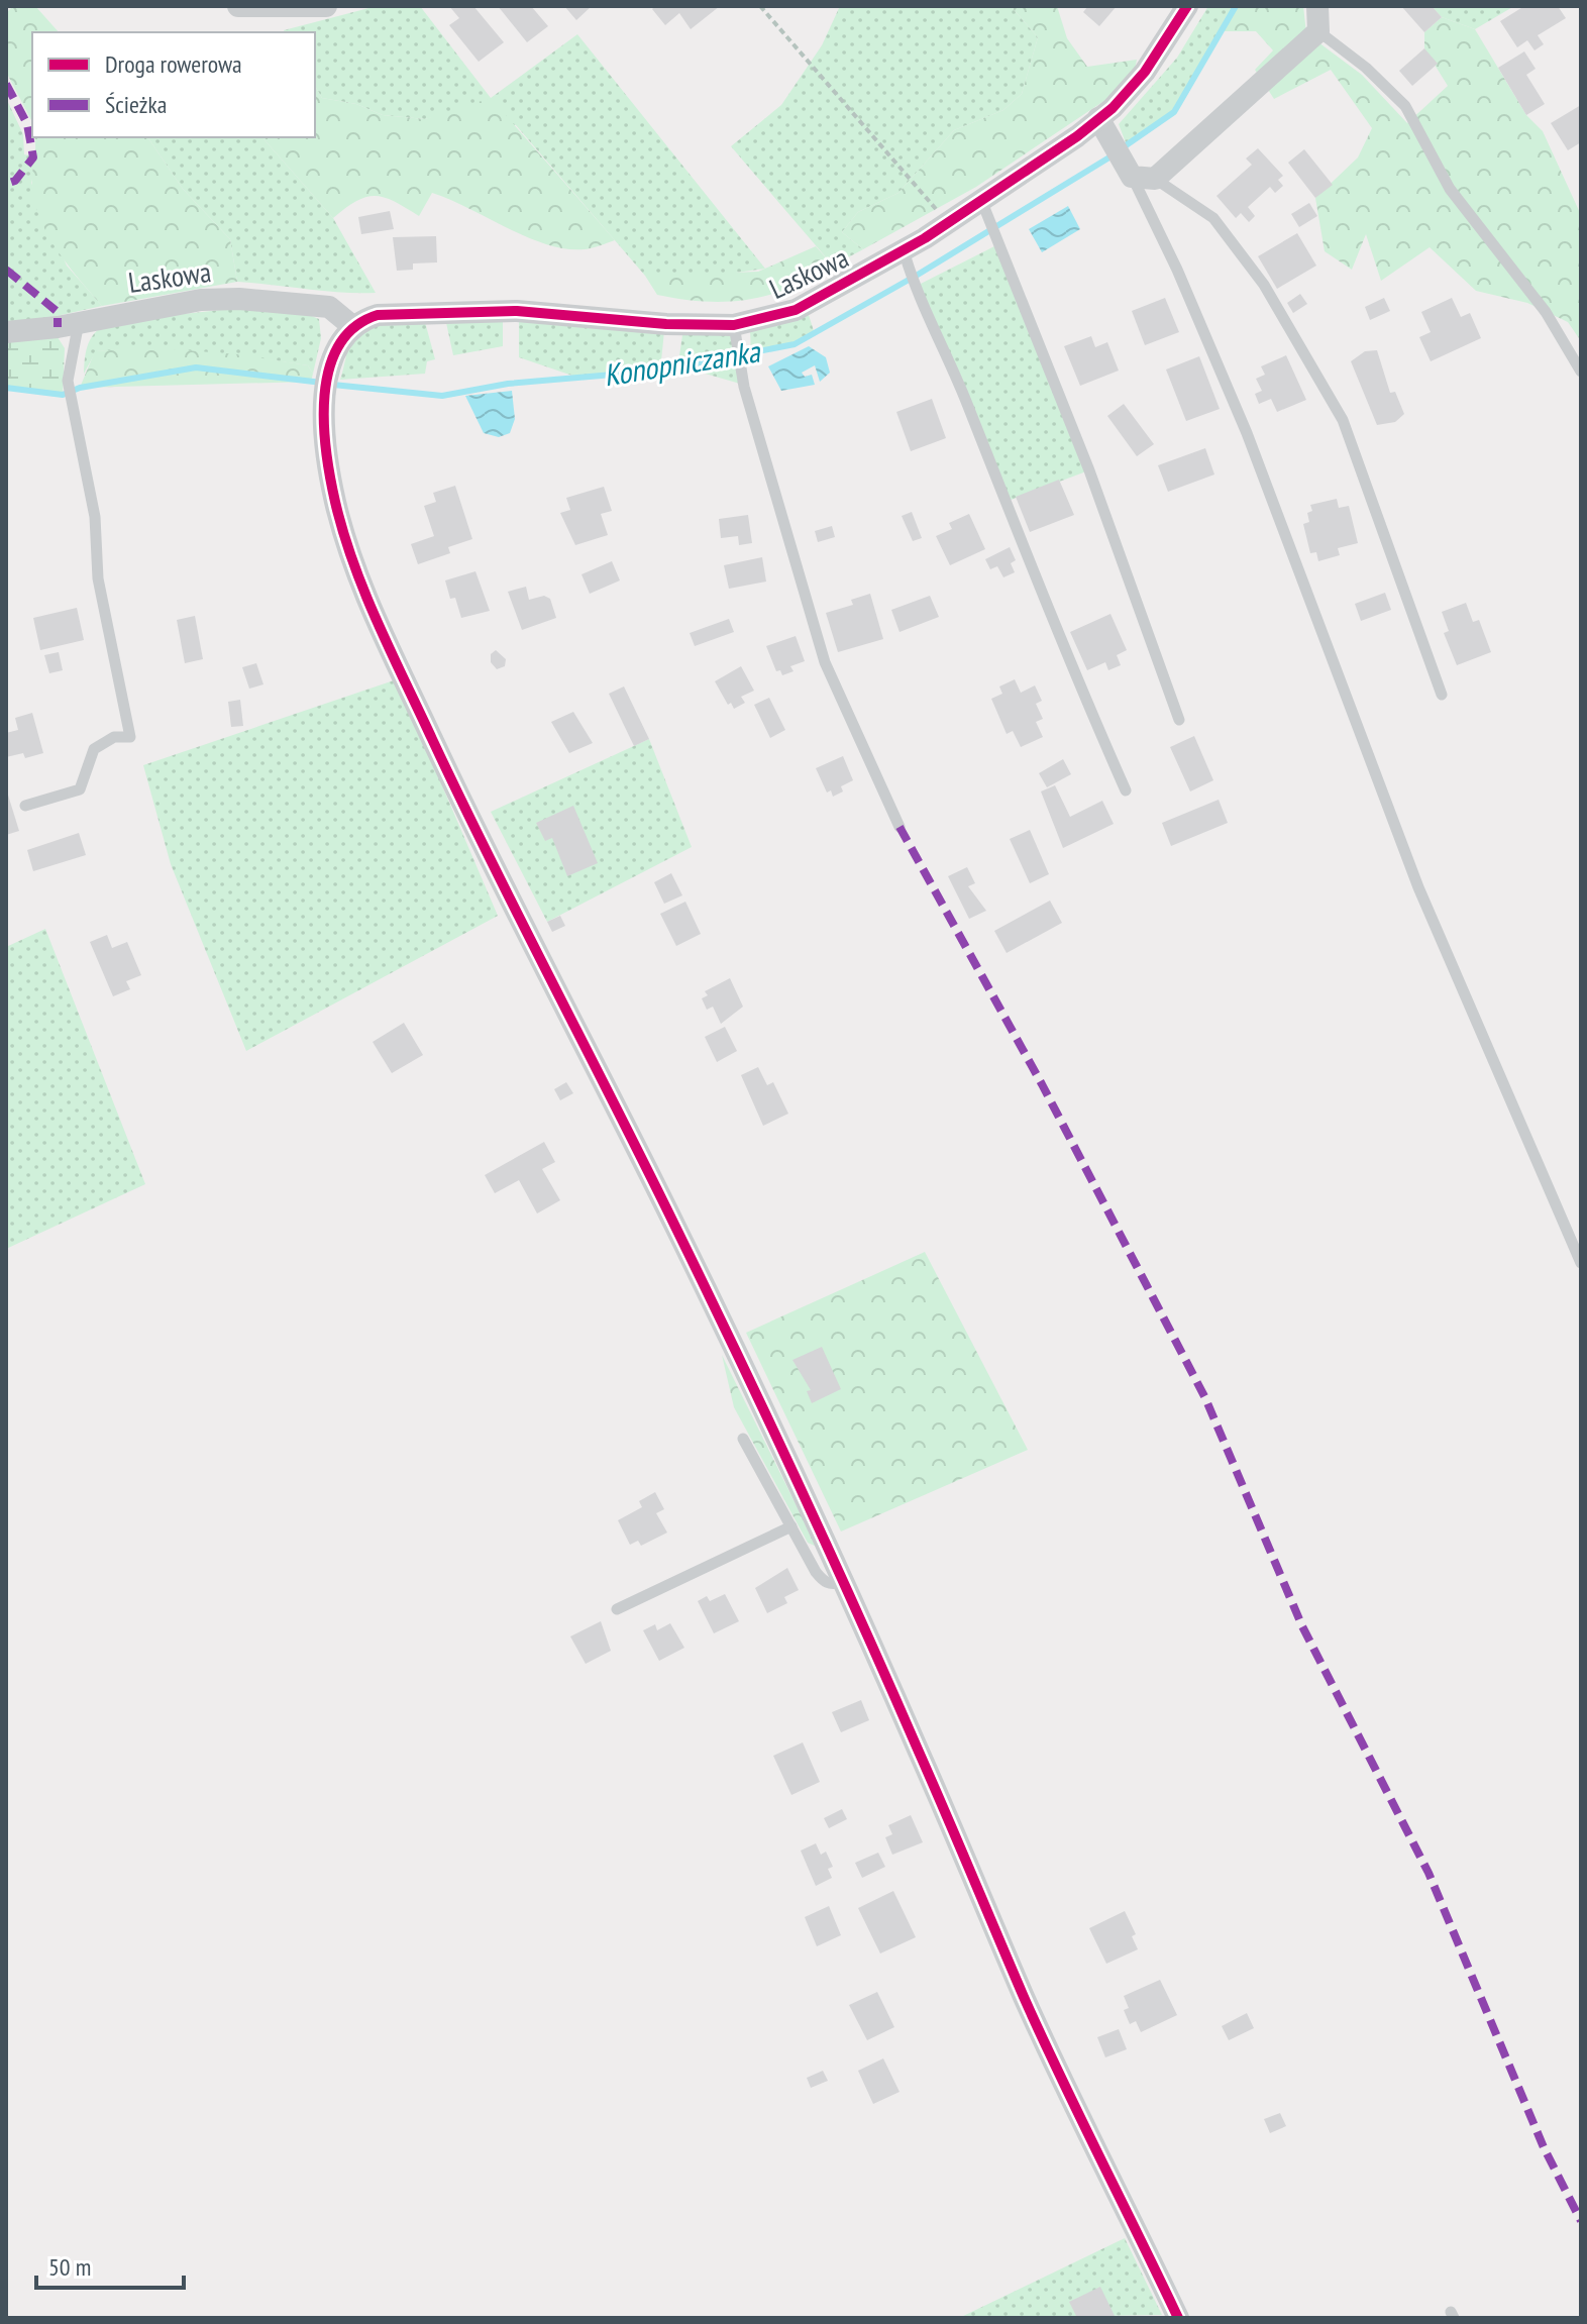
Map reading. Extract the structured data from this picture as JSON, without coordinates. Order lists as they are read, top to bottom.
{
  "streets": {
    "street": ["Laskowa"]
  },
  "water": ["Konopniczanka"],
  "legend": ["Droga rowerowa", "Ścieżka"],
  "scale_bar": "50 m"
}
